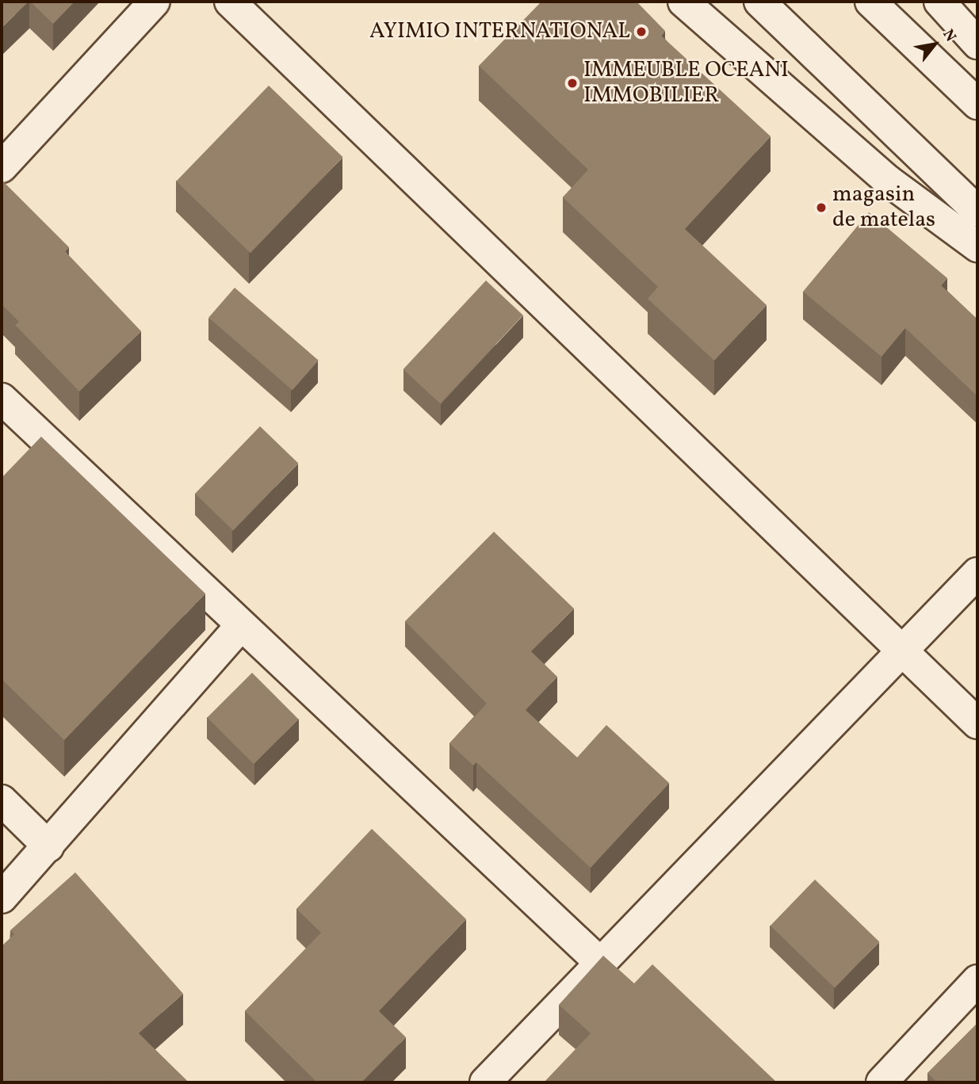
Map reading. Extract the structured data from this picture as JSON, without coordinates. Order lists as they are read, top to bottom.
{
  "places": ["AYIMIO INTERNATIONAL", "IMMEUBLE OCEANI IMMOBILIER", "magasin de matelas"],
  "north": "top right"
}
